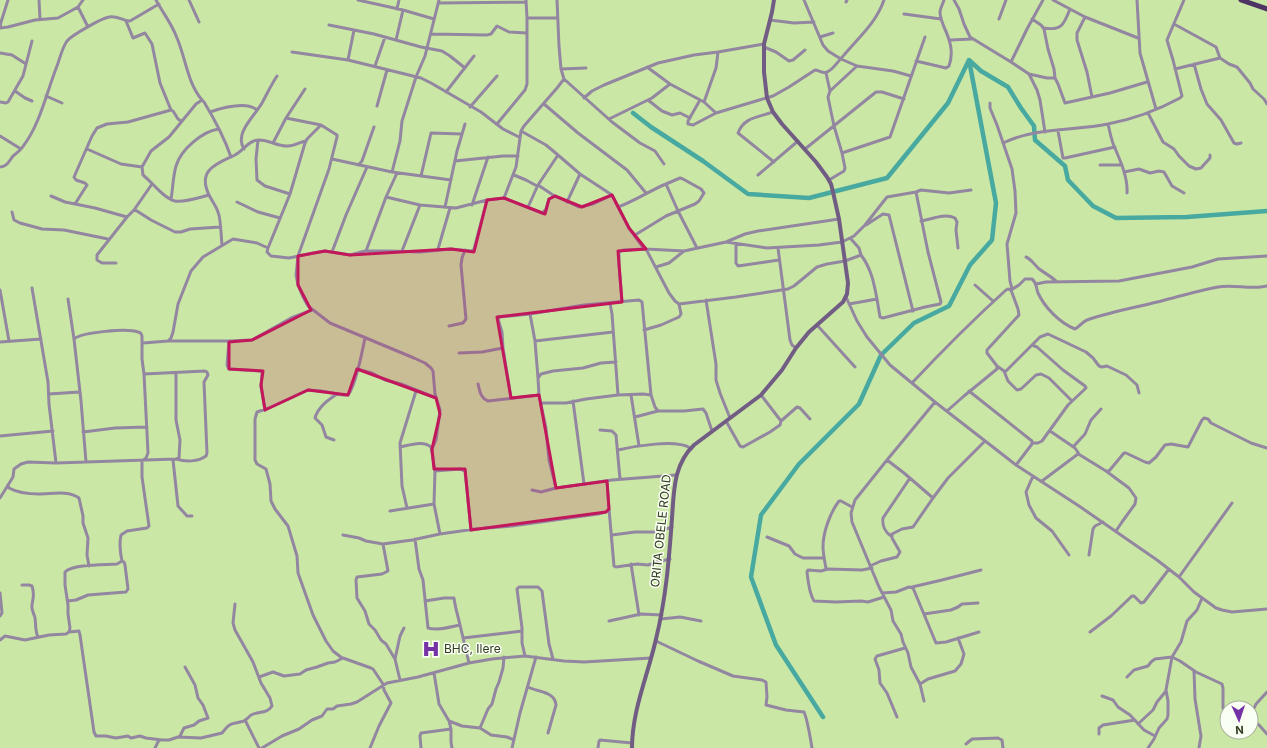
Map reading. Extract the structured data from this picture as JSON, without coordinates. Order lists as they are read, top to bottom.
{
  "streets": {
    "main road": ["ORITA OBELE ROAD"]
  },
  "places": {
    "hospital": ["BHC, Ilere"]
  },
  "north": "bottom"
}
